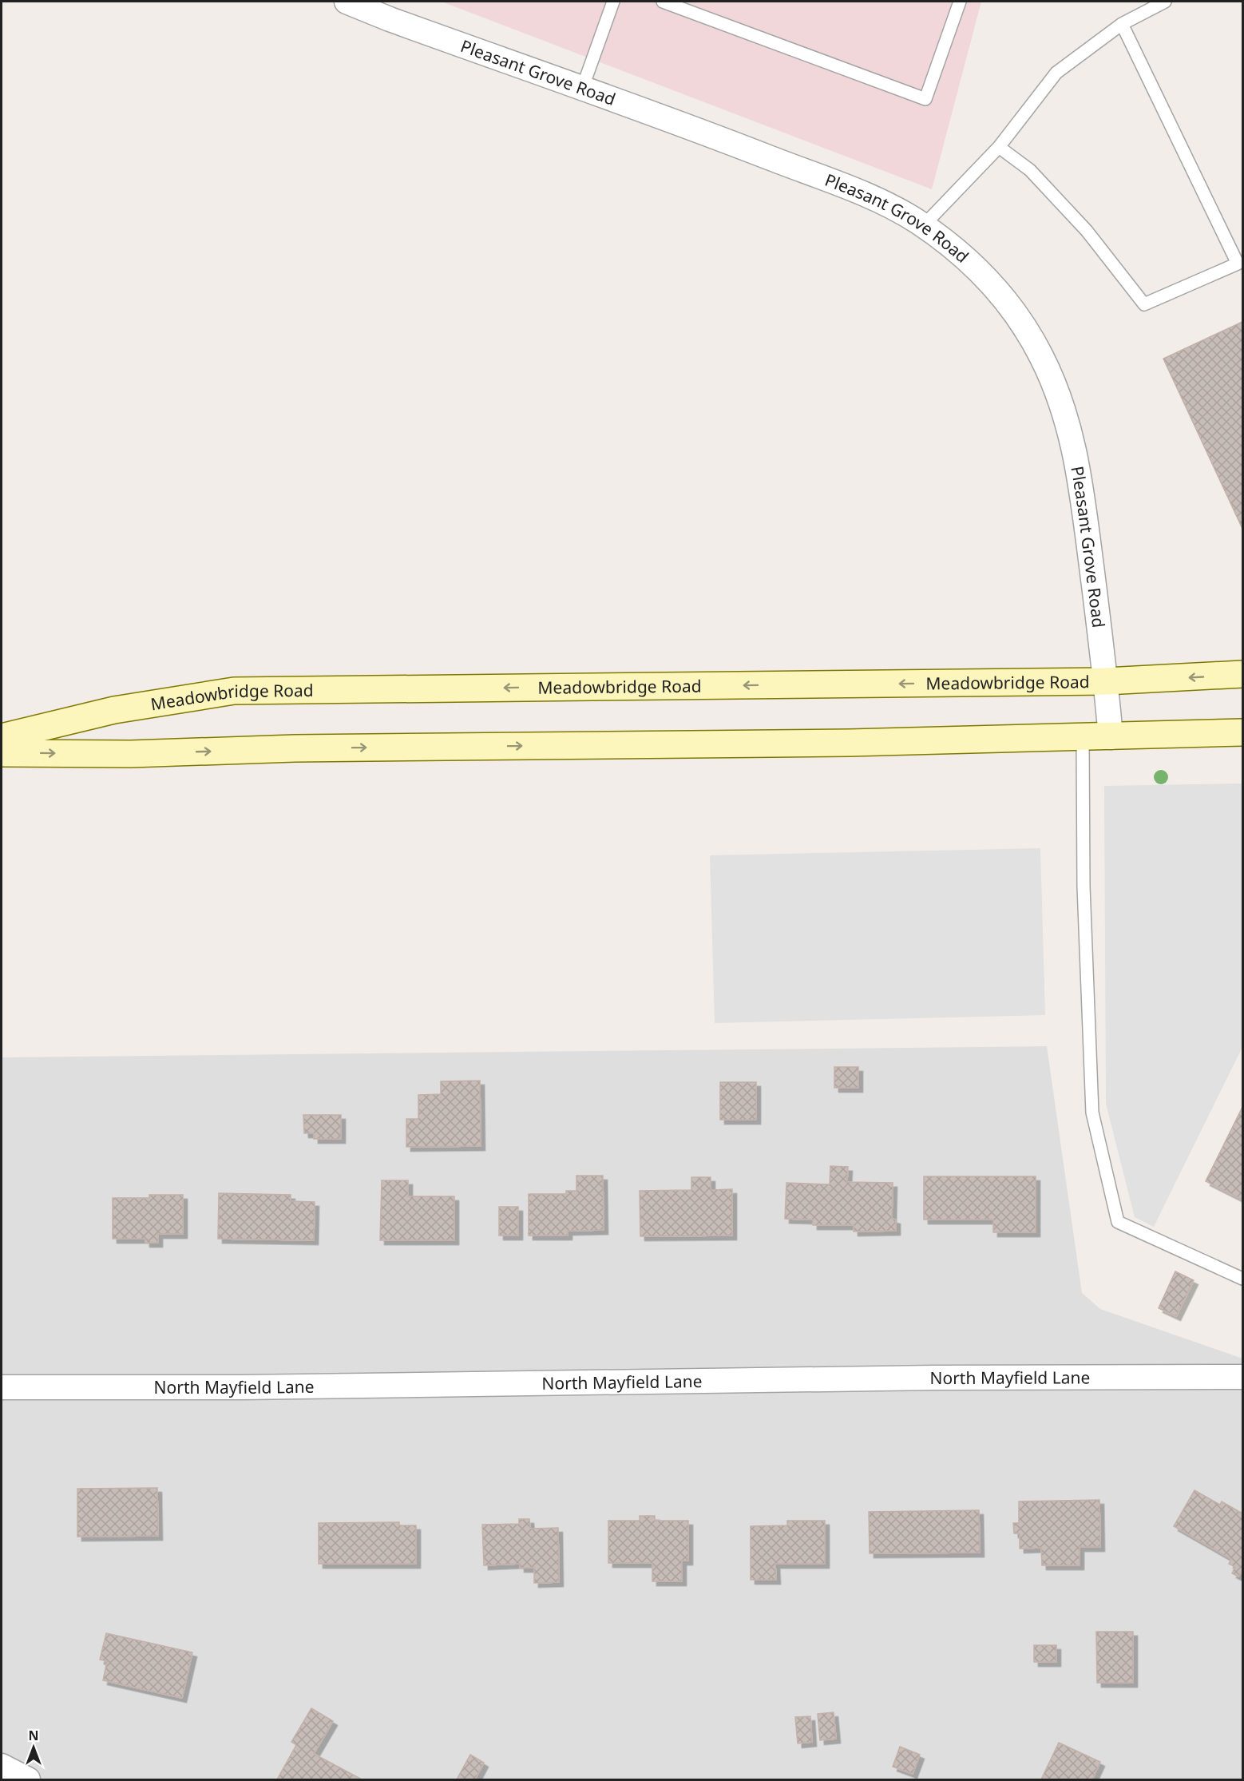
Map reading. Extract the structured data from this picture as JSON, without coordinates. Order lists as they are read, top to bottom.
{
  "streets": {
    "main road": ["Meadowbridge Road"],
    "street": ["Pleasant Grove Road", "North Mayfield Lane"]
  },
  "crossings": [
    ["Pleasant Grove Road", "Meadowbridge Road"]
  ],
  "north": "top"
}
